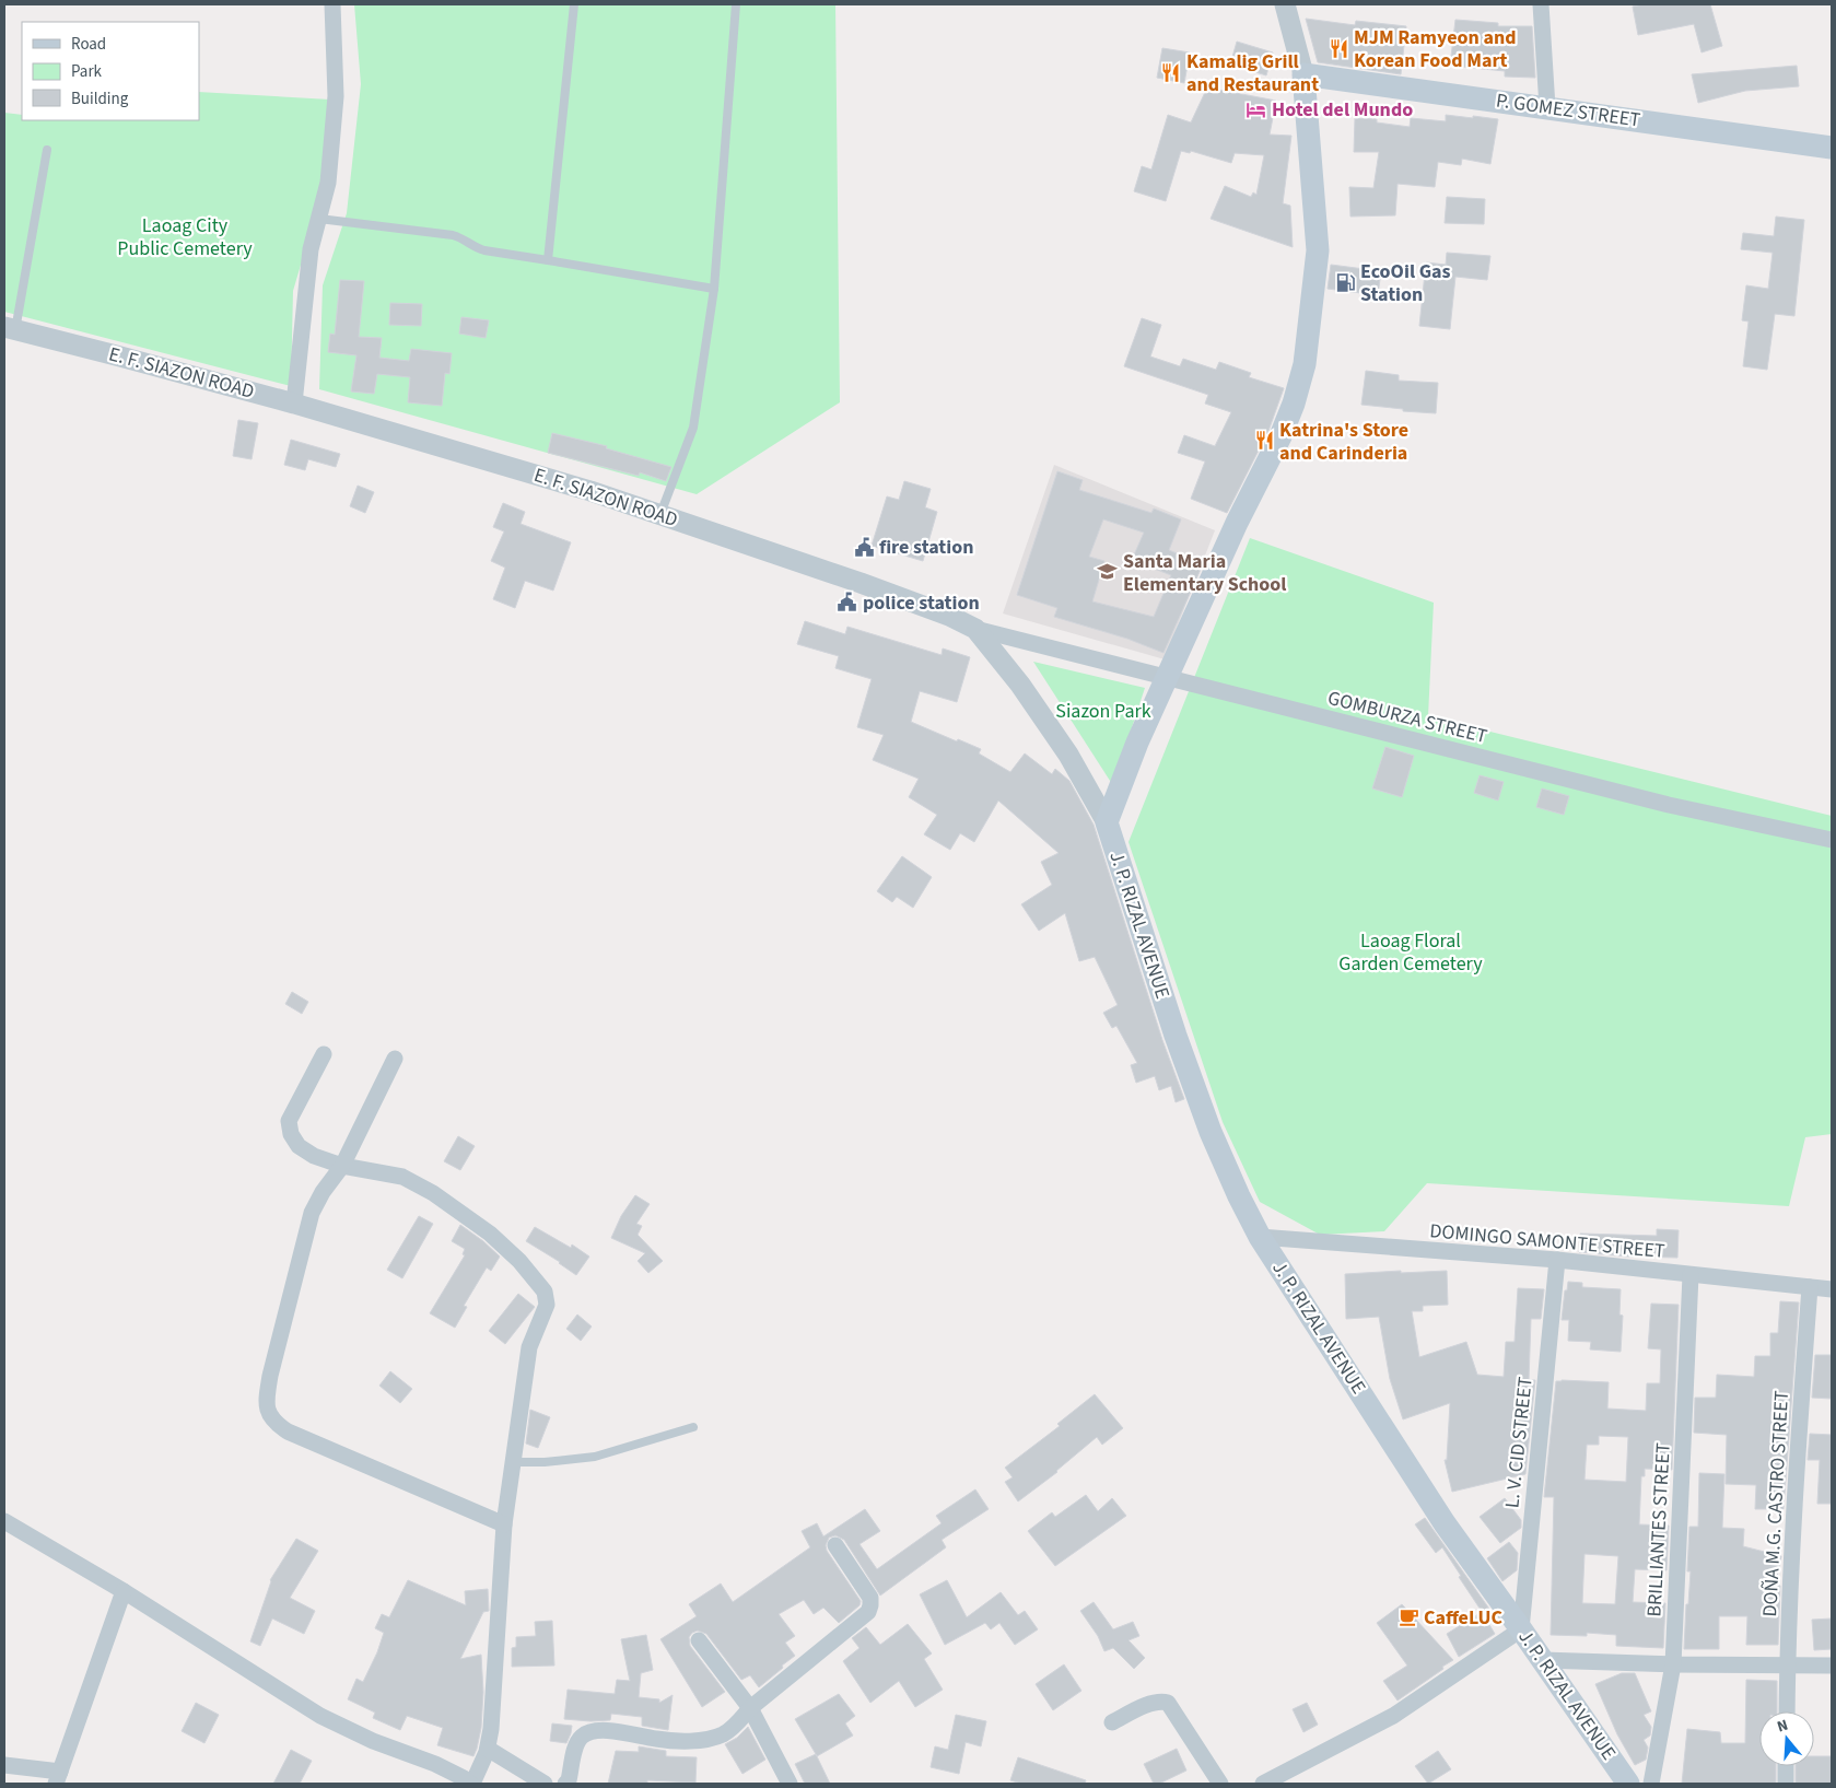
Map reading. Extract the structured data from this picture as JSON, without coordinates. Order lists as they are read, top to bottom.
{
  "streets": {
    "main road": ["P. GOMEZ STREET", "J. P. RIZAL AVENUE"],
    "street": [
      "E. F. SIAZON ROAD",
      "GOMBURZA STREET",
      "DOMINGO SAMONTE STREET",
      "L. V. CID STREET",
      "DOÑA M.G. CASTRO STREET",
      "BRILLIANTES STREET"
    ]
  },
  "crossings": [
    ["E. F. SIAZON ROAD", "GOMBURZA STREET"],
    ["E. F. SIAZON ROAD", "J. P. RIZAL AVENUE"],
    ["J. P. RIZAL AVENUE", "DOMINGO SAMONTE STREET"],
    ["J. P. RIZAL AVENUE", "L. V. CID STREET"],
    ["DOMINGO SAMONTE STREET", "L. V. CID STREET"],
    ["DOMINGO SAMONTE STREET", "DOÑA M.G. CASTRO STREET"],
    ["DOMINGO SAMONTE STREET", "BRILLIANTES STREET"]
  ],
  "parks": ["Laoag City Public Cemetery", "Siazon Park", "Laoag Floral Garden Cemetery"],
  "places": {
    "restaurant": ["MJM Ramyeon and Korean Food Mart", "Kamalig Grill and Restaurant", "Katrina's Store and Carinderia"],
    "hotel": ["Hotel del Mundo"],
    "fuel station": ["EcoOil Gas Station"],
    "public building": ["fire station", "police station"],
    "school or university": ["Santa Maria Elementary School"],
    "cafe": ["CaffeLUC"]
  },
  "legend": ["Road", "Park", "Building"],
  "north": "top"
}
